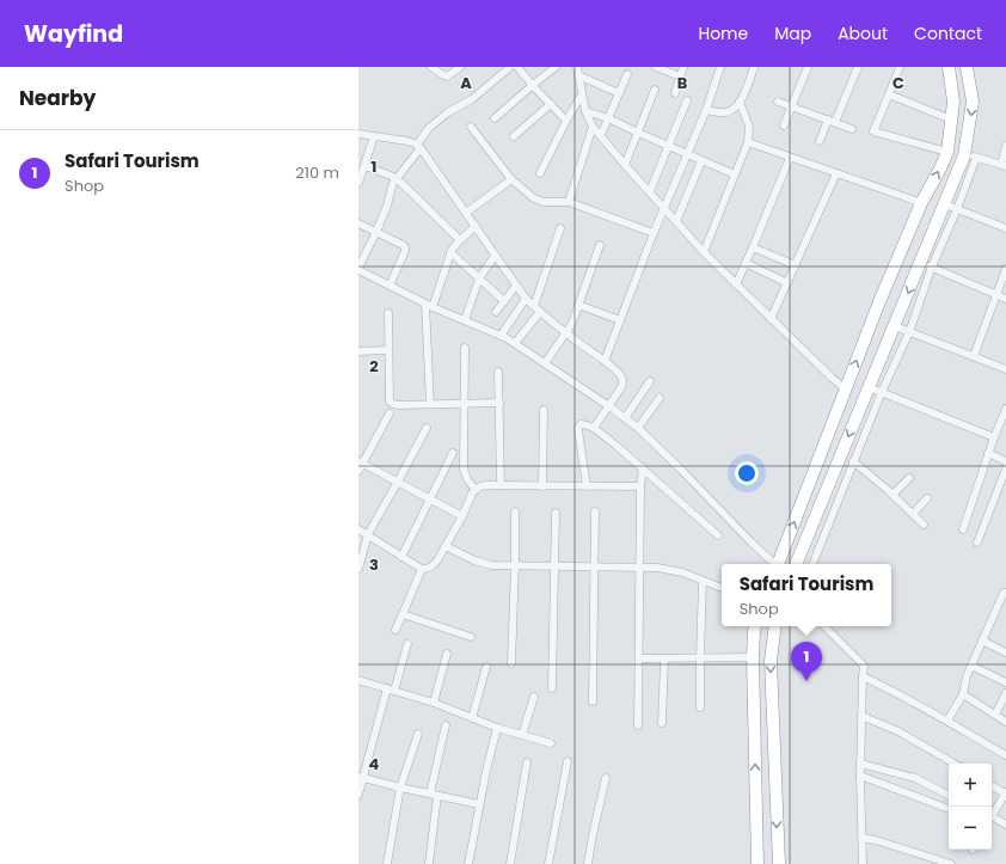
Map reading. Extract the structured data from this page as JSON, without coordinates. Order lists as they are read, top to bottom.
{
  "page": {
    "header": "Wayfind",
    "nav": [
      "Home",
      "Map",
      "About",
      "Contact"
    ],
    "heading": "Nearby",
    "list": [
      {
        "mark": "1",
        "name": "Safari Tourism",
        "note": "Shop",
        "value": "210 m"
      }
    ],
    "popup": ["Safari Tourism", "Shop"],
    "pins": "1",
    "map_buttons": ["+", "−"]
  },
  "grid": {
    "columns": ["A", "B", "C"],
    "rows": [
      "1",
      "2",
      "3",
      "4"
    ]
  }
}
